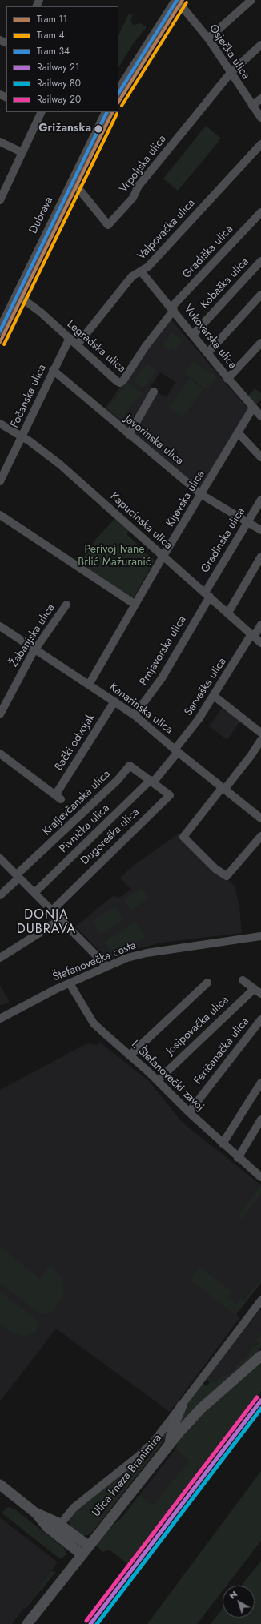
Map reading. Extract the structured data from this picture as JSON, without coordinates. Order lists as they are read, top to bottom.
{
  "streets": {
    "main road": ["Dubrava", "Ulica kneza Branimira"],
    "street": [
      "Osječka ulica",
      "Vrpoljska ulica",
      "Valpovačka ulica",
      "Gradiška ulica",
      "Kobaška ulica",
      "Vukovarska ulica",
      "Legradska ulica",
      "Fočanska ulica",
      "Javorinska ulica",
      "Kijevska ulica",
      "Kapucinska ulica",
      "Gradinska ulica",
      "Žabanjska ulica",
      "Prnjavorska ulica",
      "Sarvaška ulica",
      "Kanarinska ulica",
      "Bački odvojak",
      "Kraljevčanska ulica",
      "Pivnička ulica",
      "Dugoreška ulica",
      "Štefanovečka cesta",
      "Josipovačka ulica",
      "Feričanačka ulica",
      "I. Štefanovečki zavoj"
    ]
  },
  "crossings": [
    ["Osječka ulica", "Vrpoljska ulica"],
    ["Vrpoljska ulica", "Dubrava"],
    ["Dubrava", "Legradska ulica"],
    ["Valpovačka ulica", "Vukovarska ulica"],
    ["Valpovačka ulica", "Legradska ulica"],
    ["Gradiška ulica", "Vukovarska ulica"],
    ["Gradiška ulica", "Legradska ulica"],
    ["Kobaška ulica", "Vukovarska ulica"],
    ["Vukovarska ulica", "Legradska ulica"],
    ["Vukovarska ulica", "Kijevska ulica"],
    ["Legradska ulica", "Fočanska ulica"],
    ["Fočanska ulica", "Javorinska ulica"],
    ["Fočanska ulica", "Kapucinska ulica"],
    ["Javorinska ulica", "Kijevska ulica"],
    ["Javorinska ulica", "Gradinska ulica"],
    ["Kijevska ulica", "Kapucinska ulica"],
    ["Kijevska ulica", "Kanarinska ulica"],
    ["Kapucinska ulica", "Gradinska ulica"],
    ["Kapucinska ulica", "Prnjavorska ulica"],
    ["Kapucinska ulica", "Sarvaška ulica"],
    ["Gradinska ulica", "Prnjavorska ulica"],
    ["Žabanjska ulica", "Kanarinska ulica"],
    ["Prnjavorska ulica", "Kanarinska ulica"],
    ["Sarvaška ulica", "Kanarinska ulica"],
    ["Sarvaška ulica", "Pivnička ulica"],
    ["Kanarinska ulica", "Bački odvojak"],
    ["Kanarinska ulica", "Pivnička ulica"],
    ["Kraljevčanska ulica", "Pivnička ulica"],
    ["Kraljevčanska ulica", "Dugoreška ulica"],
    ["Pivnička ulica", "Dugoreška ulica"],
    ["Štefanovečka cesta", "I. Štefanovečki zavoj"],
    ["Josipovačka ulica", "I. Štefanovečki zavoj"],
    ["Feričanačka ulica", "I. Štefanovečki zavoj"]
  ],
  "districts": ["DONJA DUBRAVA"],
  "parks": ["Perivoj Ivane Brlić Mažuranić"],
  "places": ["Grižanska"],
  "lines": [
    "tram line 11",
    "tram line 34",
    "tram line 4",
    "rail line 20",
    "rail line 21",
    "rail line 80"
  ],
  "legend": [
    "Tram 11",
    "Tram 4",
    "Tram 34",
    "Railway 21",
    "Railway 80",
    "Railway 20"
  ],
  "north": "top left"
}
